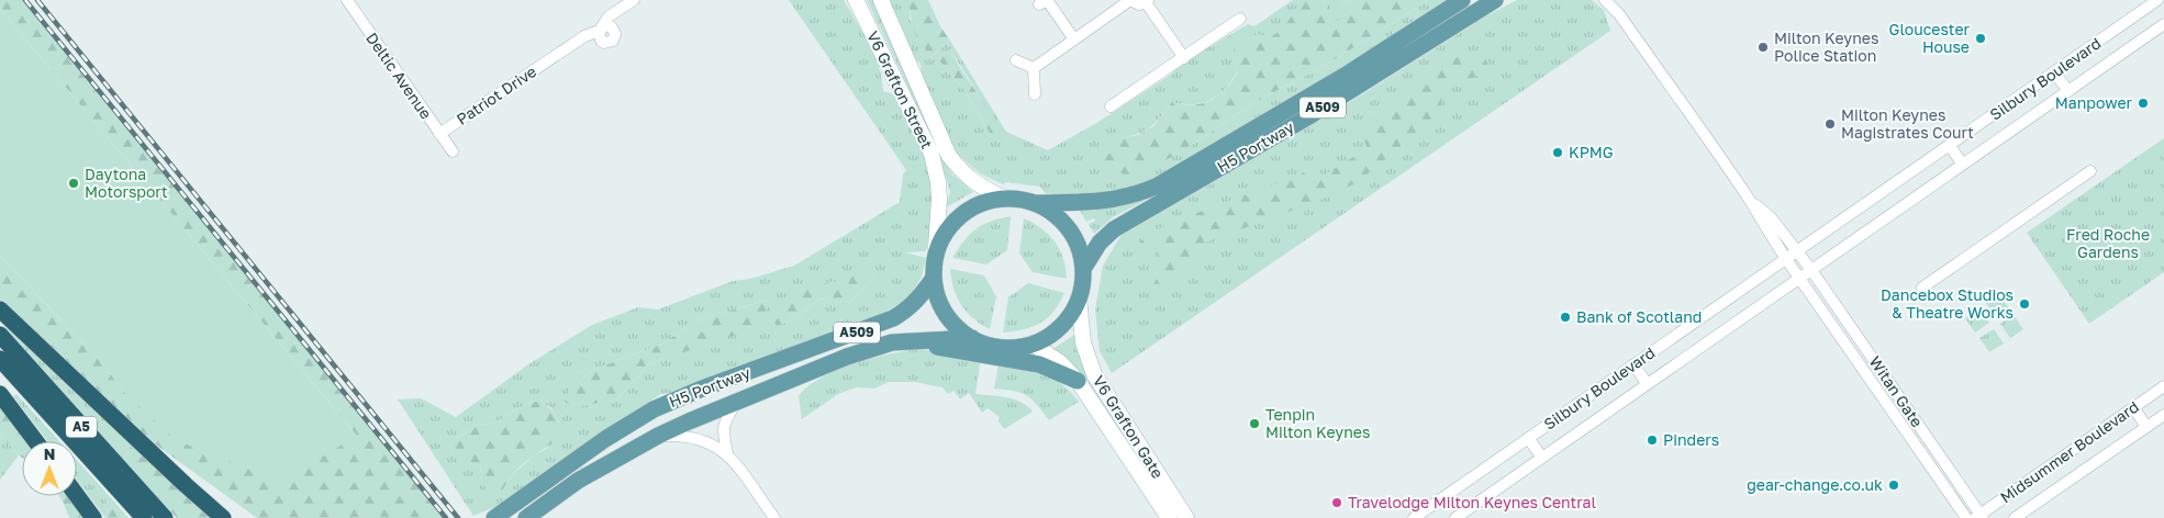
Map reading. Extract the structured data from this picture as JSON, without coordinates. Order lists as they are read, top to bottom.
{
  "streets": {
    "highway": ["A5"],
    "main road": ["A509", "H5 Portway"],
    "street": [
      "Deltic Avenue",
      "Silbury Boulevard",
      "V6 Grafton Street",
      "Patriot Drive",
      "Witan Gate",
      "V6 Grafton Gate",
      "Midsummer Boulevard"
    ]
  },
  "crossings": [
    ["Deltic Avenue", "Patriot Drive"],
    ["Silbury Boulevard", "Witan Gate"],
    ["V6 Grafton Street", "A509"],
    ["V6 Grafton Street", "H5 Portway"],
    ["V6 Grafton Street", "V6 Grafton Gate"],
    ["A509", "H5 Portway"],
    ["A509", "V6 Grafton Gate"],
    ["H5 Portway", "V6 Grafton Gate"],
    ["Witan Gate", "Midsummer Boulevard"]
  ],
  "parks": ["Fred Roche Gardens"],
  "places": [
    "Gloucester House",
    "Milton Keynes Police Station",
    "Manpower",
    "Milton Keynes Magistrates Court",
    "KPMG",
    "Daytona Motorsport",
    "Dancebox Studios & Theatre Works",
    "Bank of Scotland",
    "Tenpin Milton Keynes",
    "Pinders",
    "gear-change.co.uk",
    "Travelodge Milton Keynes Central"
  ],
  "north": "top"
}
